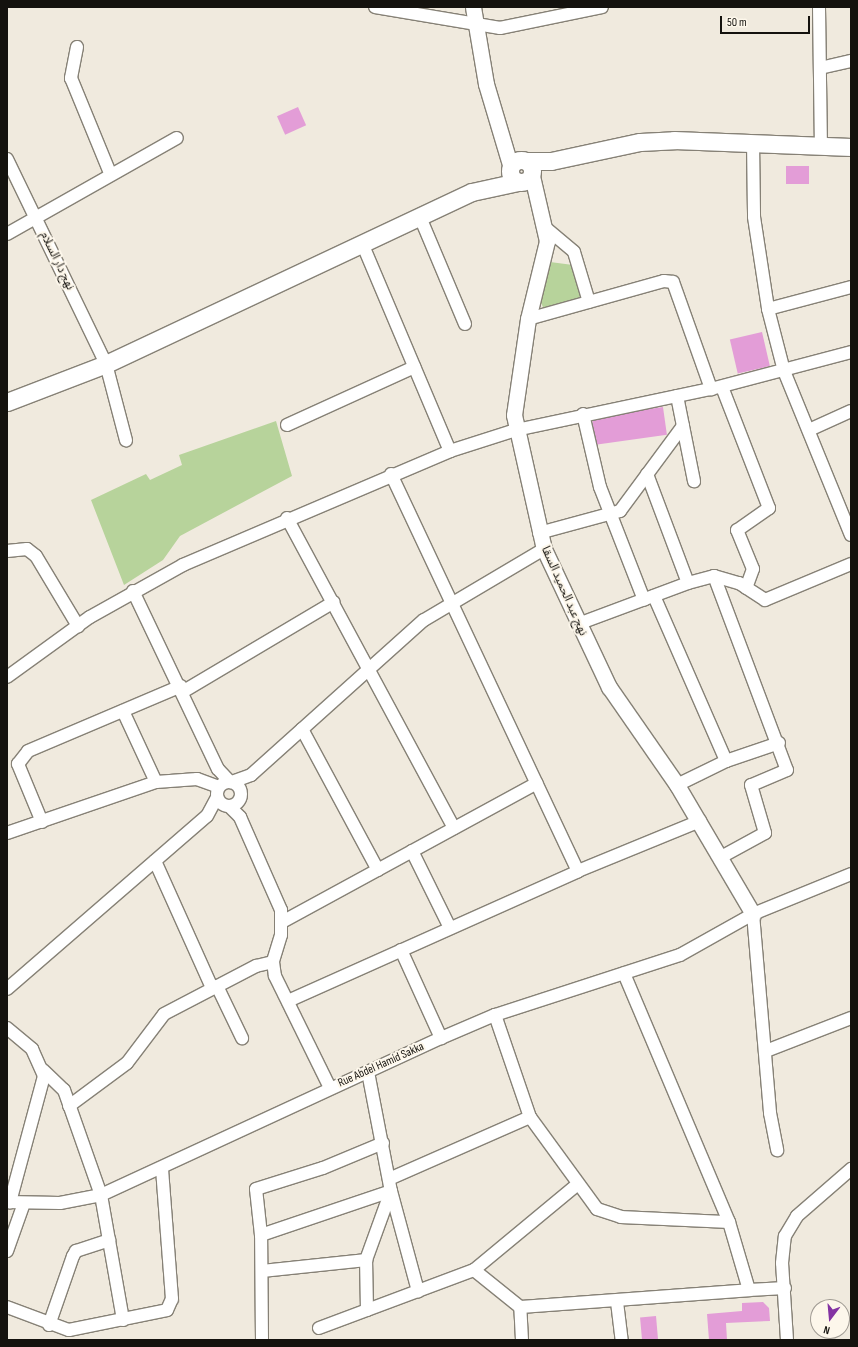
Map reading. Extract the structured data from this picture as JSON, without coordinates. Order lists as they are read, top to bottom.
{
  "streets": {
    "street": ["نهج دار السلام", "نهج عبد الحميد السقا", "Rue Abdel Hamid Sakka"]
  },
  "crossings": [
    ["نهج عبد الحميد السقا", "Rue Abdel Hamid Sakka"]
  ],
  "scale_bar": "50 m",
  "north": "bottom"
}
